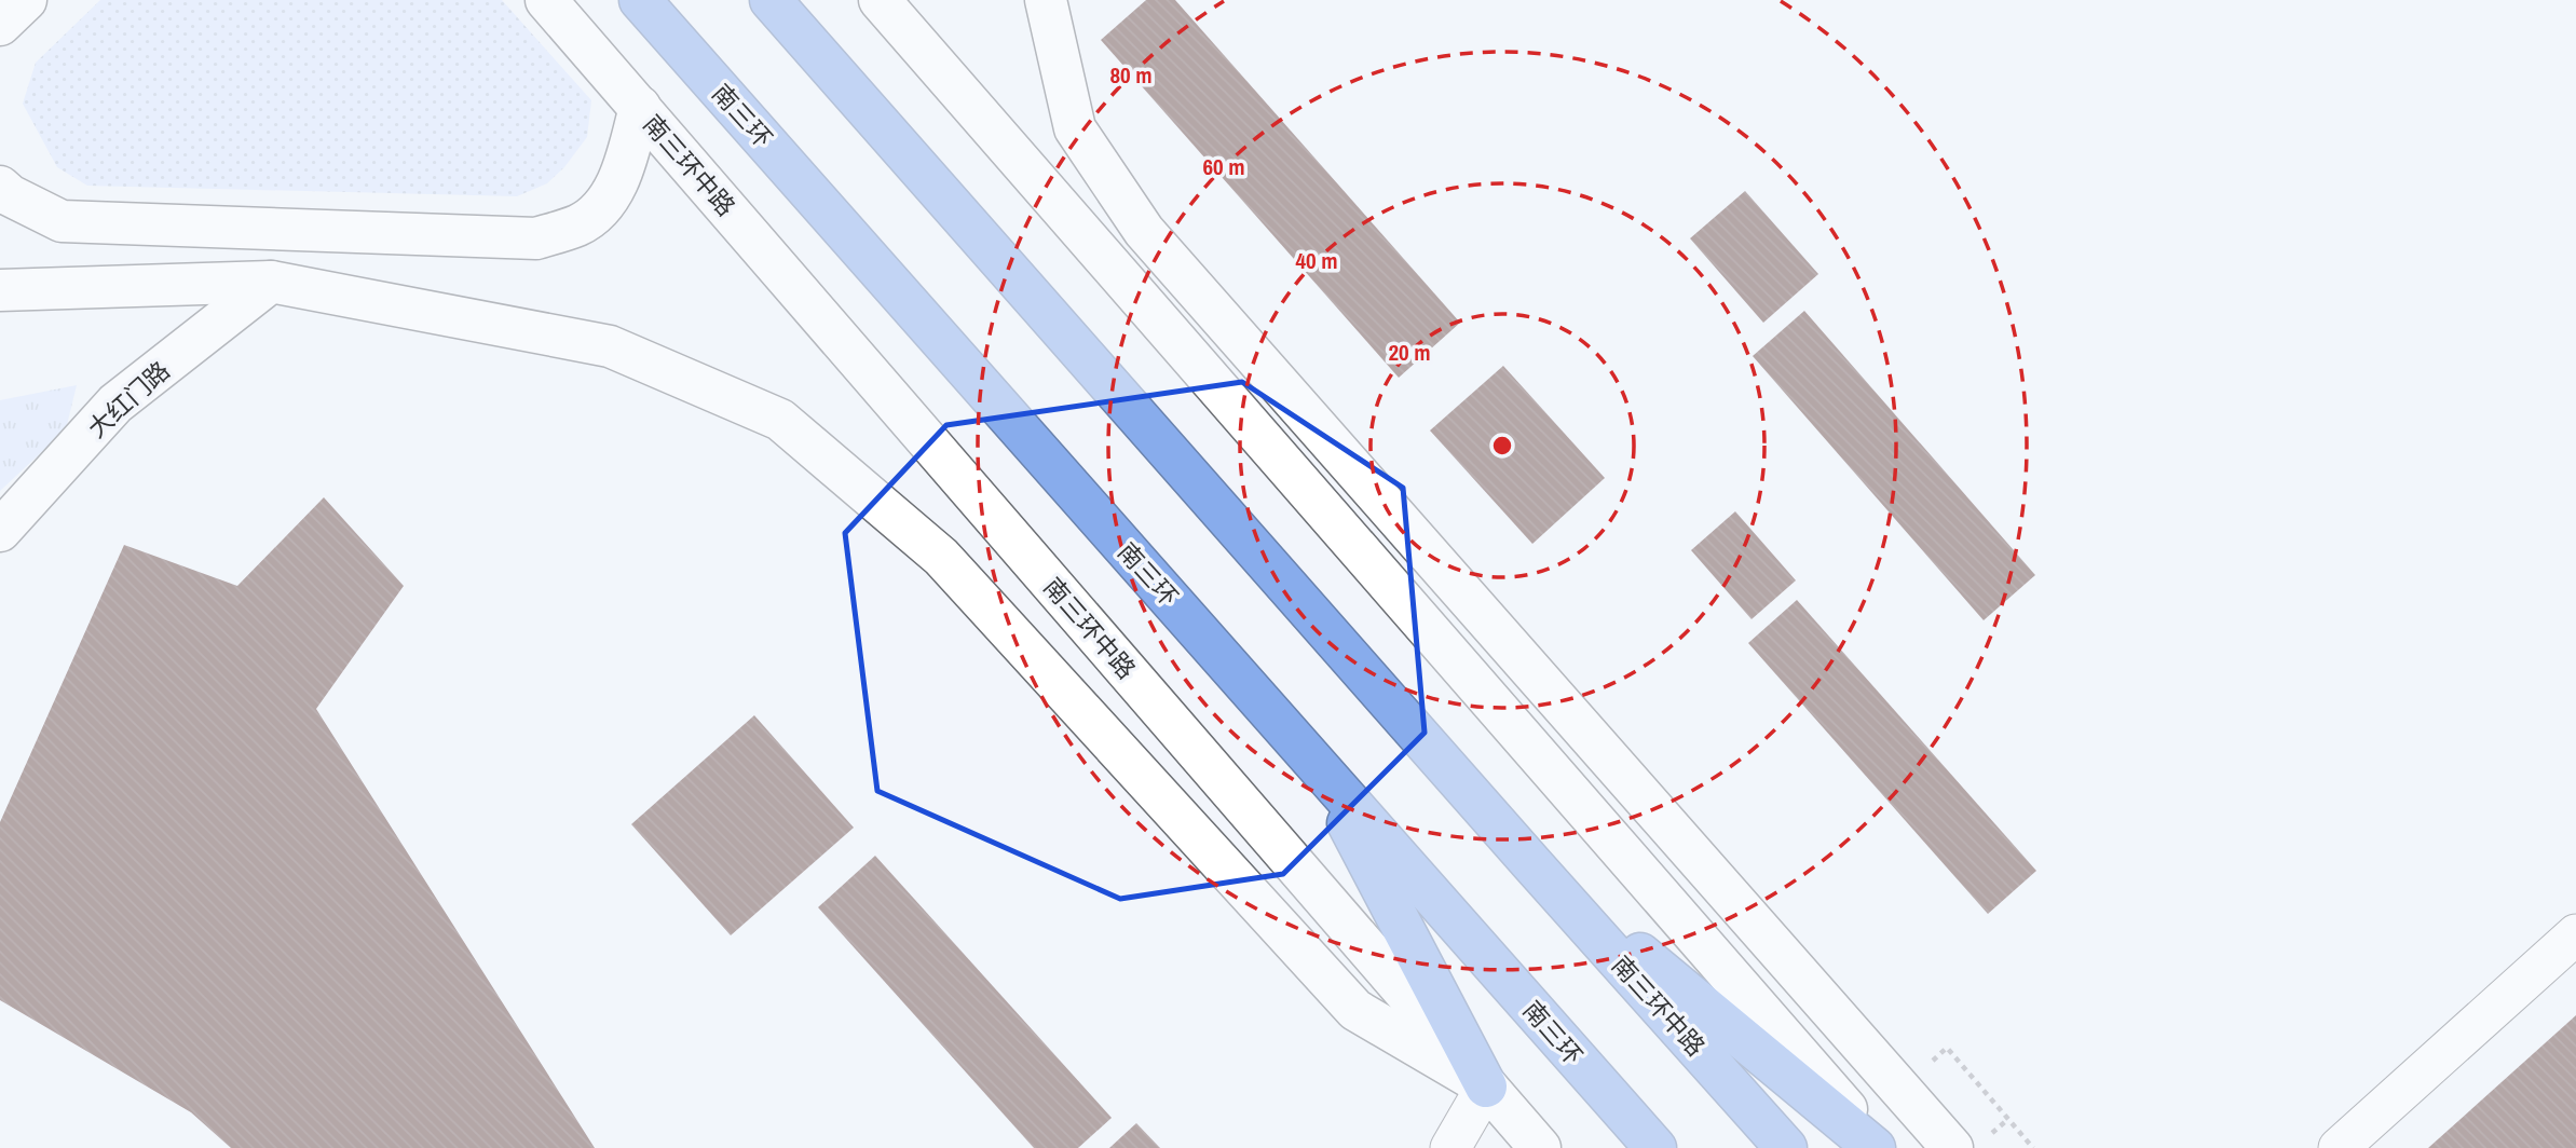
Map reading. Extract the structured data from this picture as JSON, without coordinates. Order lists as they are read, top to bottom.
{
  "streets": {
    "highway": ["南三环", "南三环中路"],
    "street": ["大红门路"]
  },
  "rings": [
    "80 m",
    "60 m",
    "40 m",
    "20 m"
  ]
}
